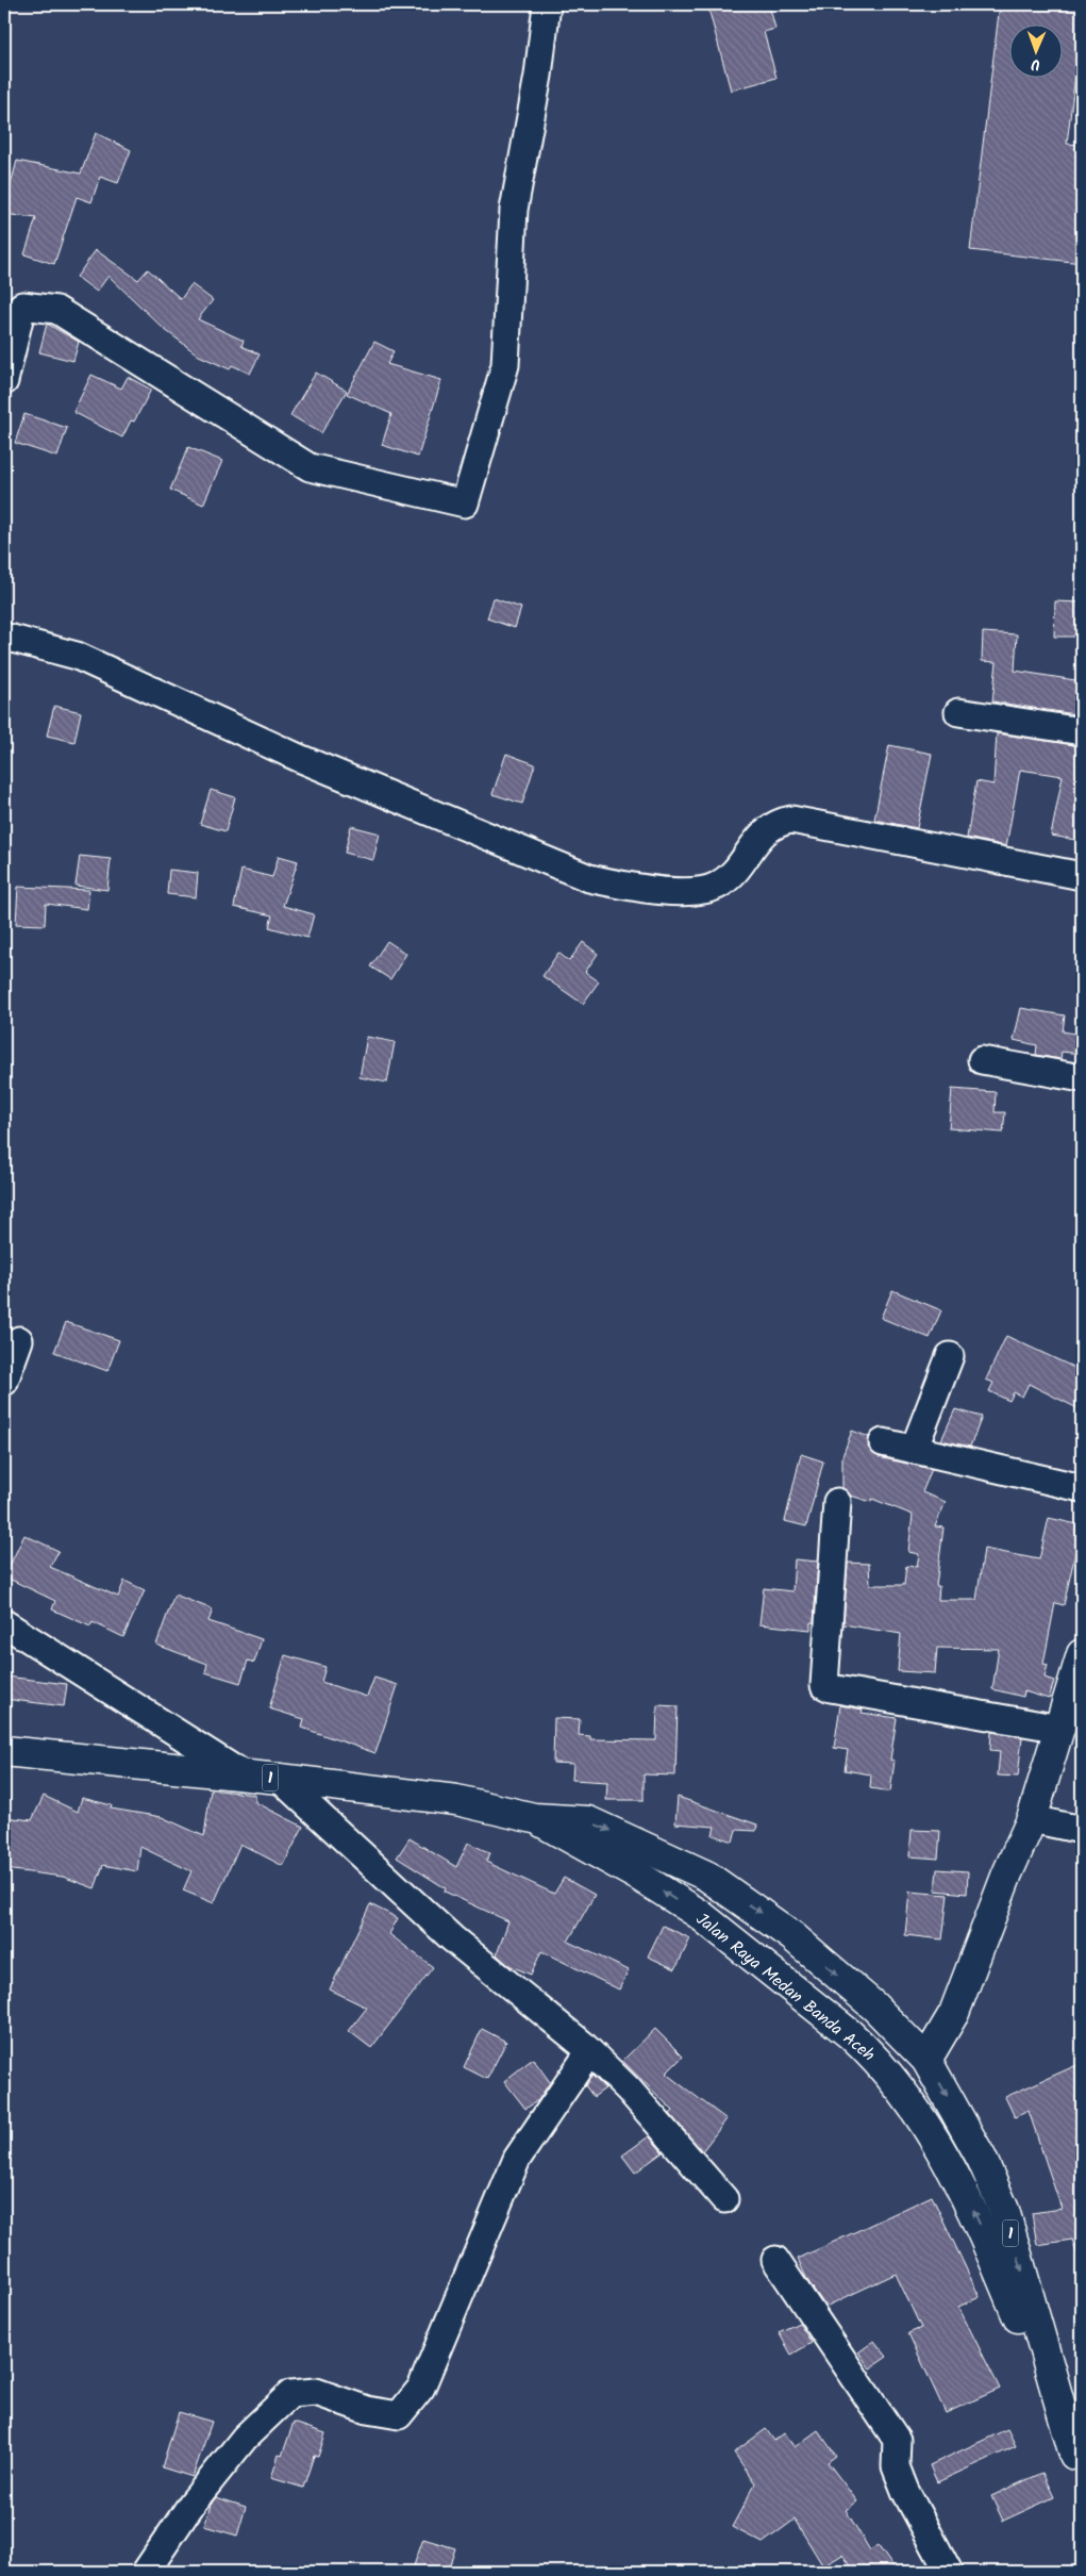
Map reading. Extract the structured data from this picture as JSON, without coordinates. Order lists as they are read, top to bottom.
{
  "streets": {
    "main road": ["1", "Jalan Raya Medan Banda Aceh"]
  },
  "north": "bottom"
}
